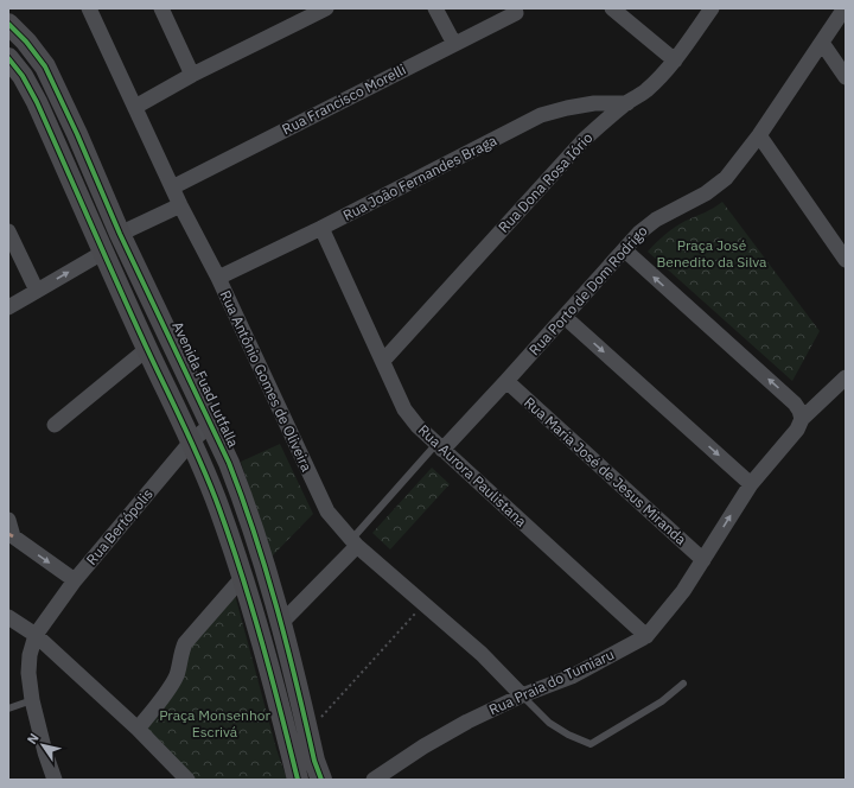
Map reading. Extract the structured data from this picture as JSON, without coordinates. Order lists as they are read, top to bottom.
{
  "streets": {
    "main road": ["Avenida Fuad Lutfalla"],
    "street": [
      "Rua Francisco Morelli",
      "Rua João Fernandes Braga",
      "Rua Dona Rosa Iório",
      "Rua Porto de Dom Rodrigo",
      "Rua Antônio Gomes de Oliveira",
      "Rua Maria José de Jesus Miranda",
      "Rua Aurora Paulistana",
      "Rua Bertópolis",
      "Rua Praia do Tumiaru"
    ]
  },
  "crossings": [
    ["Rua Francisco Morelli", "Rua Antônio Gomes de Oliveira"],
    ["Rua João Fernandes Braga", "Rua Dona Rosa Iório"],
    ["Rua João Fernandes Braga", "Rua Antônio Gomes de Oliveira"],
    ["Rua João Fernandes Braga", "Rua Aurora Paulistana"],
    ["Rua Dona Rosa Iório", "Rua Aurora Paulistana"],
    ["Rua Porto de Dom Rodrigo", "Rua Maria José de Jesus Miranda"],
    ["Rua Porto de Dom Rodrigo", "Rua Aurora Paulistana"],
    ["Rua Antônio Gomes de Oliveira", "Rua Praia do Tumiaru"],
    ["Avenida Fuad Lutfalla", "Rua Bertópolis"],
    ["Rua Maria José de Jesus Miranda", "Rua Praia do Tumiaru"],
    ["Rua Aurora Paulistana", "Rua Praia do Tumiaru"]
  ],
  "parks": ["Praça José Benedito da Silva", "Praça Monsenhor Escrivá"],
  "north": "top left"
}
